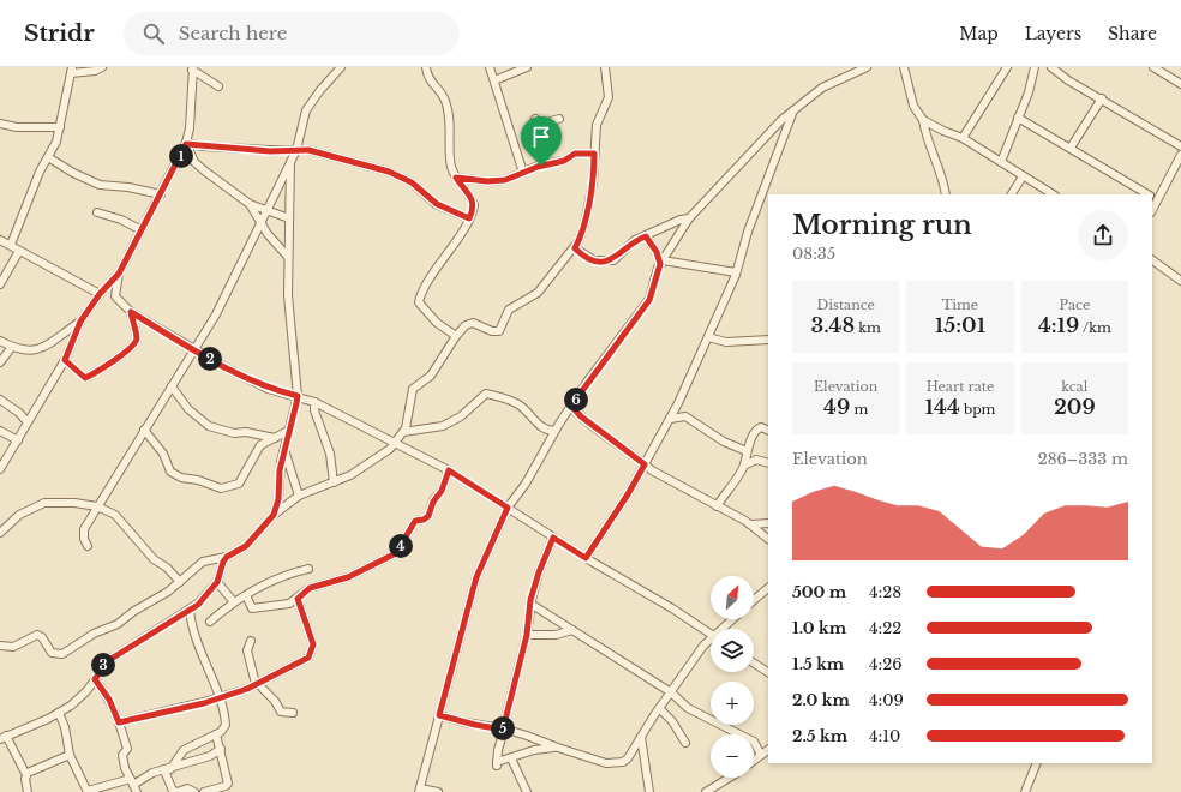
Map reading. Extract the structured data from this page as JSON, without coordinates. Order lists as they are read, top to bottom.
{
  "north": "top right",
  "page": {
    "header": "Stridr",
    "search": "Search here",
    "nav": ["Map", "Layers", "Share"],
    "pins": [
      "1",
      "2",
      "6",
      "4",
      "3",
      "5"
    ],
    "heading": ["Morning run", "08:35"],
    "stats": [
      ["Distance", "3.48 km"],
      ["Time", "15:01"],
      ["Pace", "4:19 /km"],
      ["Elevation", "49 m"],
      ["Heart rate", "144 bpm"],
      ["kcal", "209"]
    ],
    "chart": ["Elevation", "286–333 m"],
    "list": [
      {
        "name": "500 m",
        "note": "4:28"
      },
      {
        "name": "1.0 km",
        "note": "4:22"
      },
      {
        "name": "1.5 km",
        "note": "4:26"
      },
      {
        "name": "2.0 km",
        "note": "4:09"
      },
      {
        "name": "2.5 km",
        "note": "4:10"
      }
    ],
    "map_buttons": ["+", "−"]
  }
}
